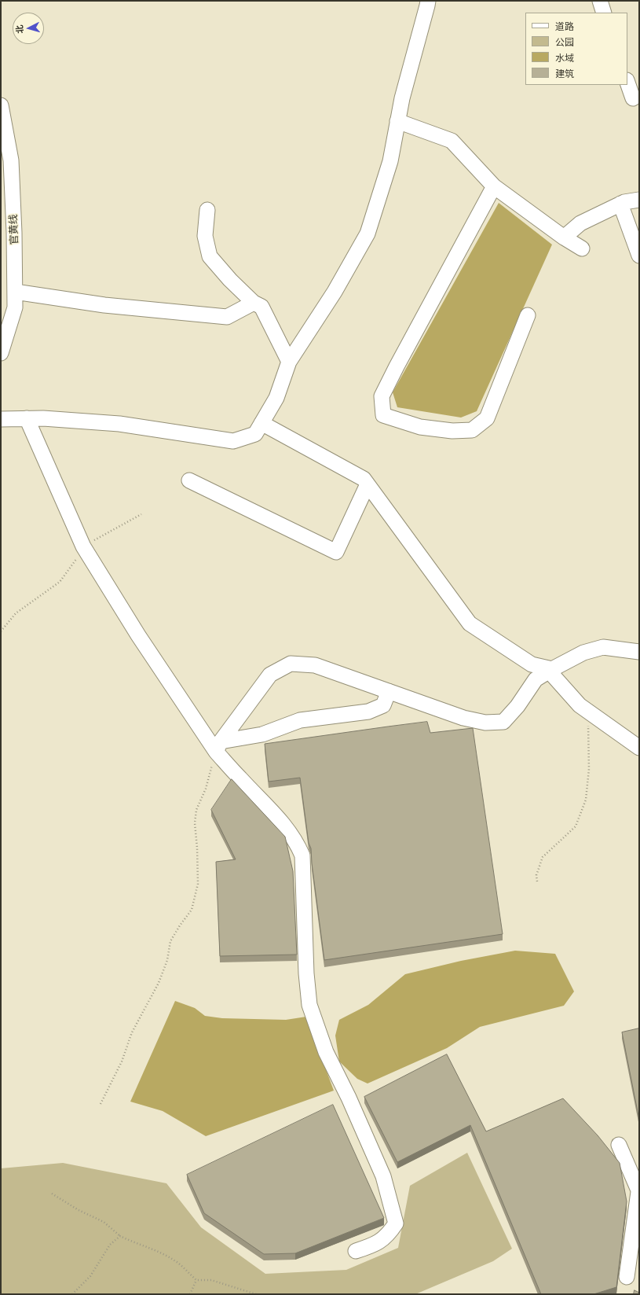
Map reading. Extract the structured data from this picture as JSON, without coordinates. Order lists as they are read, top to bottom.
{
  "streets": {
    "street": ["官黄线"]
  },
  "legend": [
    "道路",
    "公园",
    "水域",
    "建筑"
  ],
  "north": "left"
}
